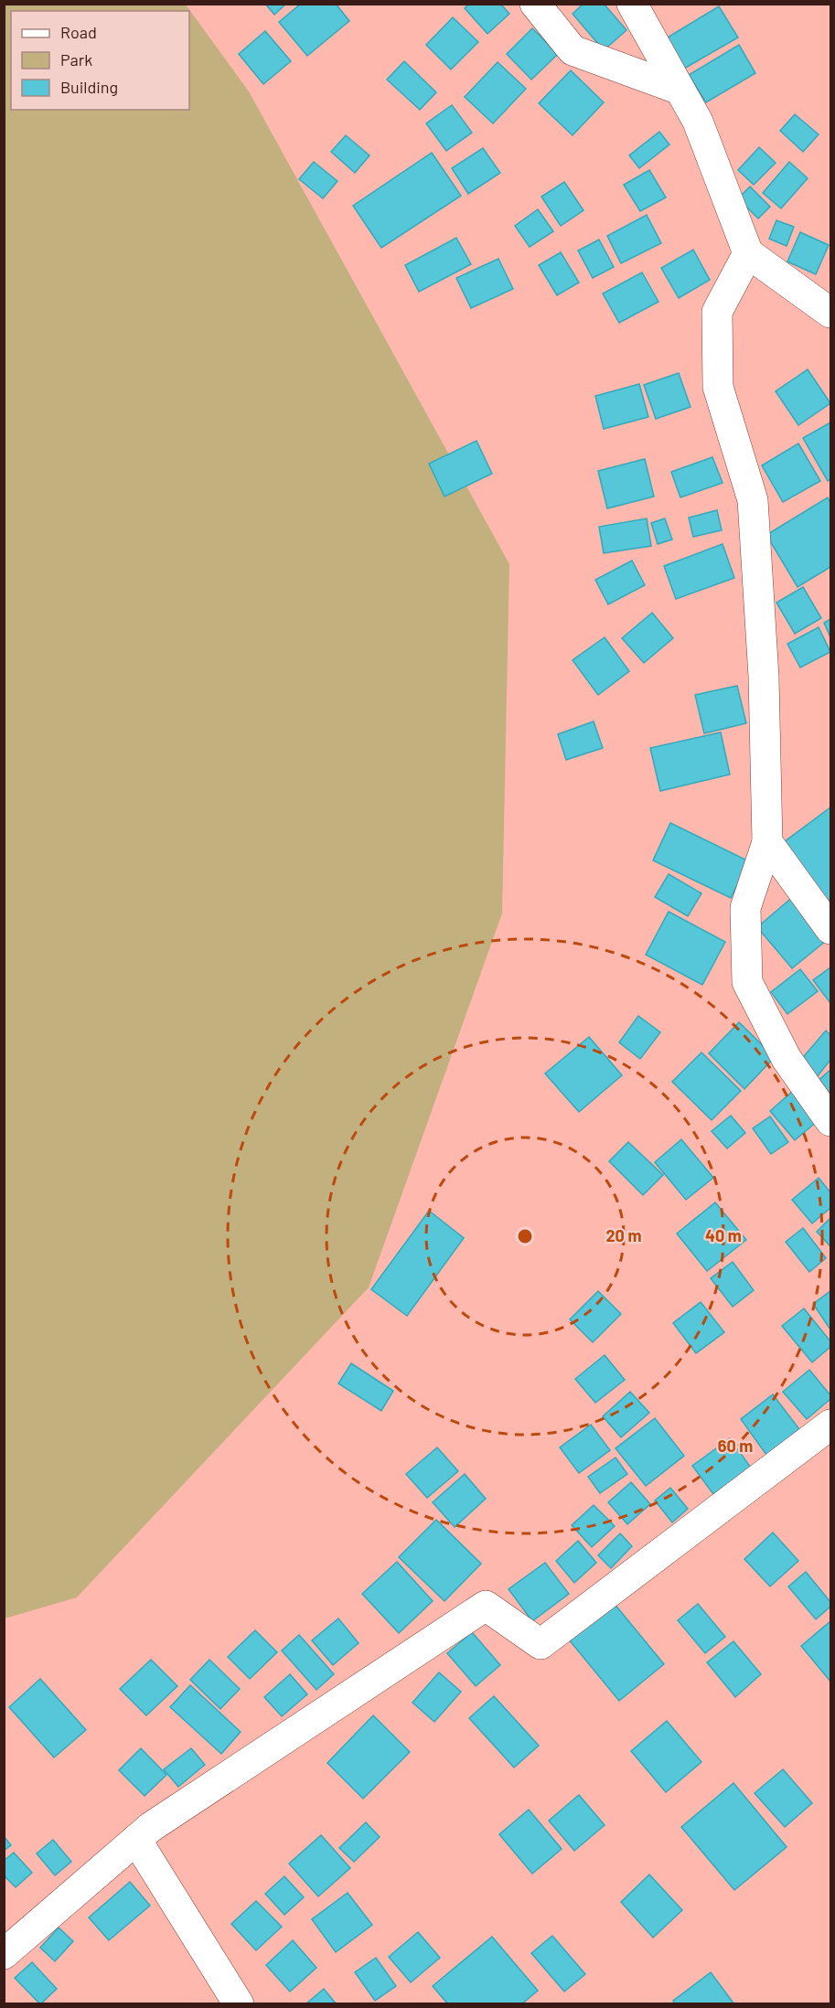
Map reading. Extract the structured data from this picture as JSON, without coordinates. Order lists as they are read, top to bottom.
{
  "legend": ["Road", "Park", "Building"],
  "rings": ["20 m", "40 m", "60 m"]
}
